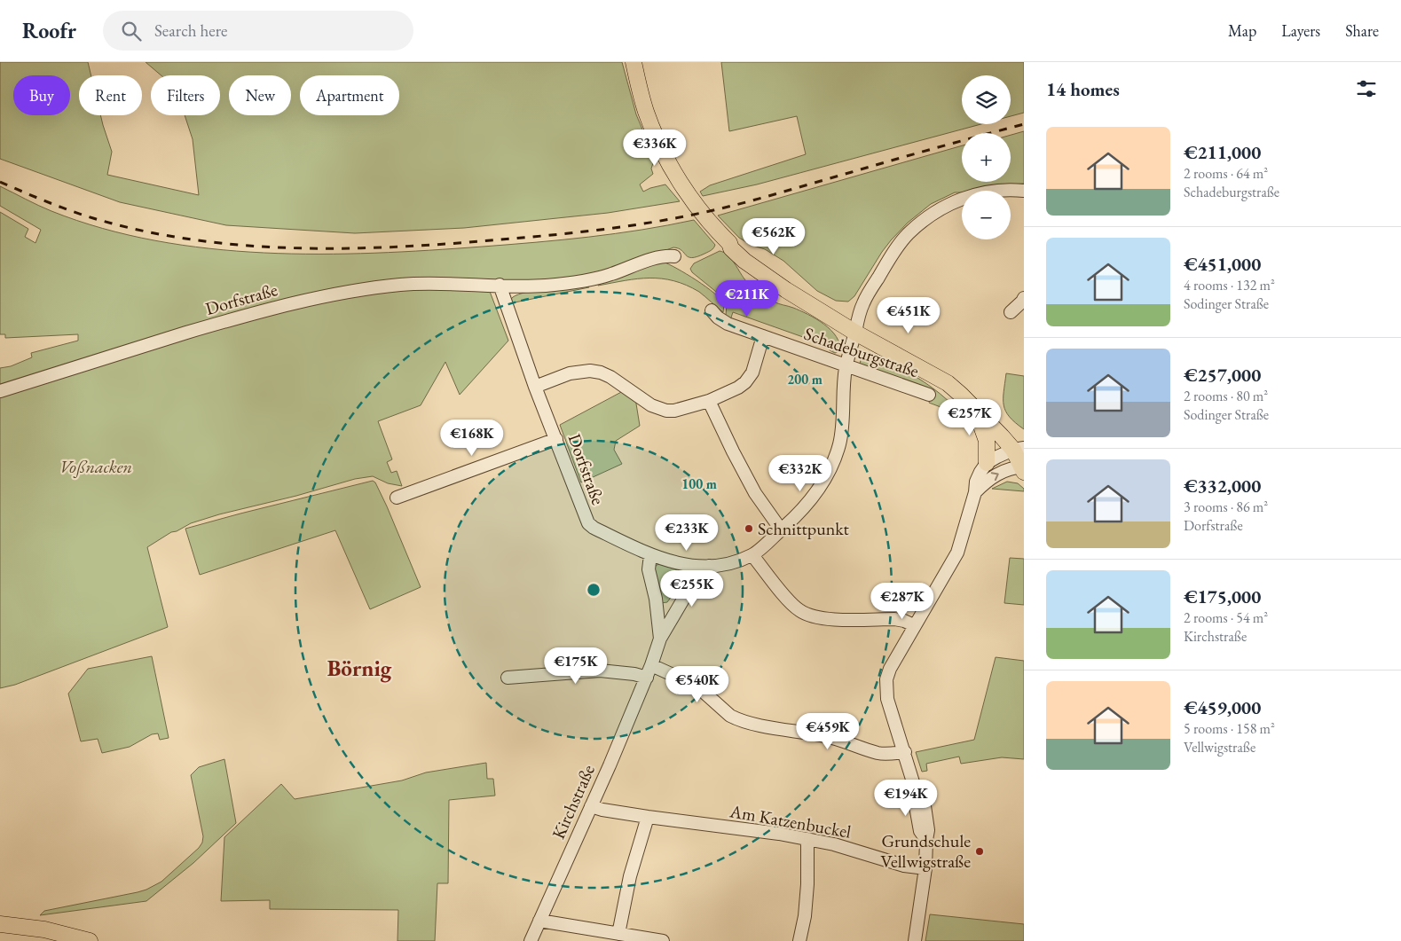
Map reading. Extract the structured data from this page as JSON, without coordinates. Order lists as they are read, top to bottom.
{
  "streets": {
    "street": [
      "Dorfstraße",
      "Schadeburgstraße",
      "Kirchstraße",
      "Am Katzenbuckel"
    ]
  },
  "crossings": [
    ["Dorfstraße", "Schadeburgstraße"],
    ["Dorfstraße", "Kirchstraße"],
    ["Kirchstraße", "Am Katzenbuckel"]
  ],
  "districts": ["Börnig"],
  "parks": ["Voßnacken"],
  "places": ["Schnittpunkt", "Grundschule Vellwigstraße"],
  "page": {
    "header": "Roofr",
    "search": "Search here",
    "nav": ["Map", "Layers", "Share"],
    "heading": "14 homes",
    "map_buttons": ["+", "−"],
    "chip": [
      "Buy",
      "Rent",
      "Filters",
      "New",
      "Apartment"
    ],
    "list": [
      {
        "name": "€211,000",
        "note": "2 rooms · 64 m² · Schadeburgstraße"
      },
      {
        "name": "€451,000",
        "note": "4 rooms · 132 m² · Sodinger Straße"
      },
      {
        "name": "€257,000",
        "note": "2 rooms · 80 m² · Sodinger Straße"
      },
      {
        "name": "€332,000",
        "note": "3 rooms · 86 m² · Dorfstraße"
      },
      {
        "name": "€175,000",
        "note": "2 rooms · 54 m² · Kirchstraße"
      },
      {
        "name": "€459,000",
        "note": "5 rooms · 158 m² · Vellwigstraße"
      }
    ],
    "price": [
      "€336K",
      "€562K",
      "€211K",
      "€451K",
      "€257K",
      "€168K",
      "€332K",
      "€233K",
      "€255K",
      "€287K",
      "€175K",
      "€540K",
      "€459K",
      "€194K"
    ]
  },
  "rings": ["200 m", "100 m"]
}
